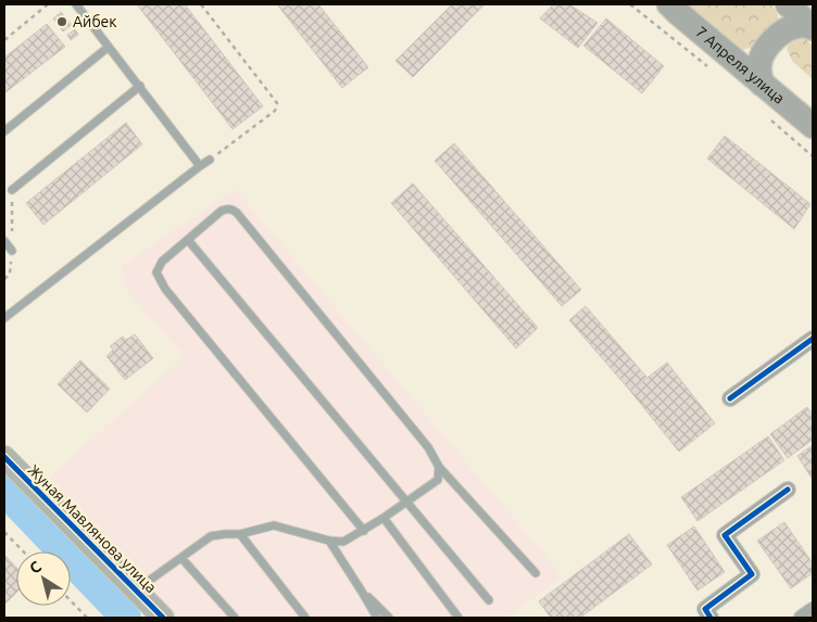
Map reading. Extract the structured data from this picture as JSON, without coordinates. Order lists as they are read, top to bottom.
{
  "streets": {
    "main road": ["7 Апреля улица"],
    "street": ["Жуная Мавлянова улица"]
  },
  "places": ["Айбек"],
  "north": "top left"
}
